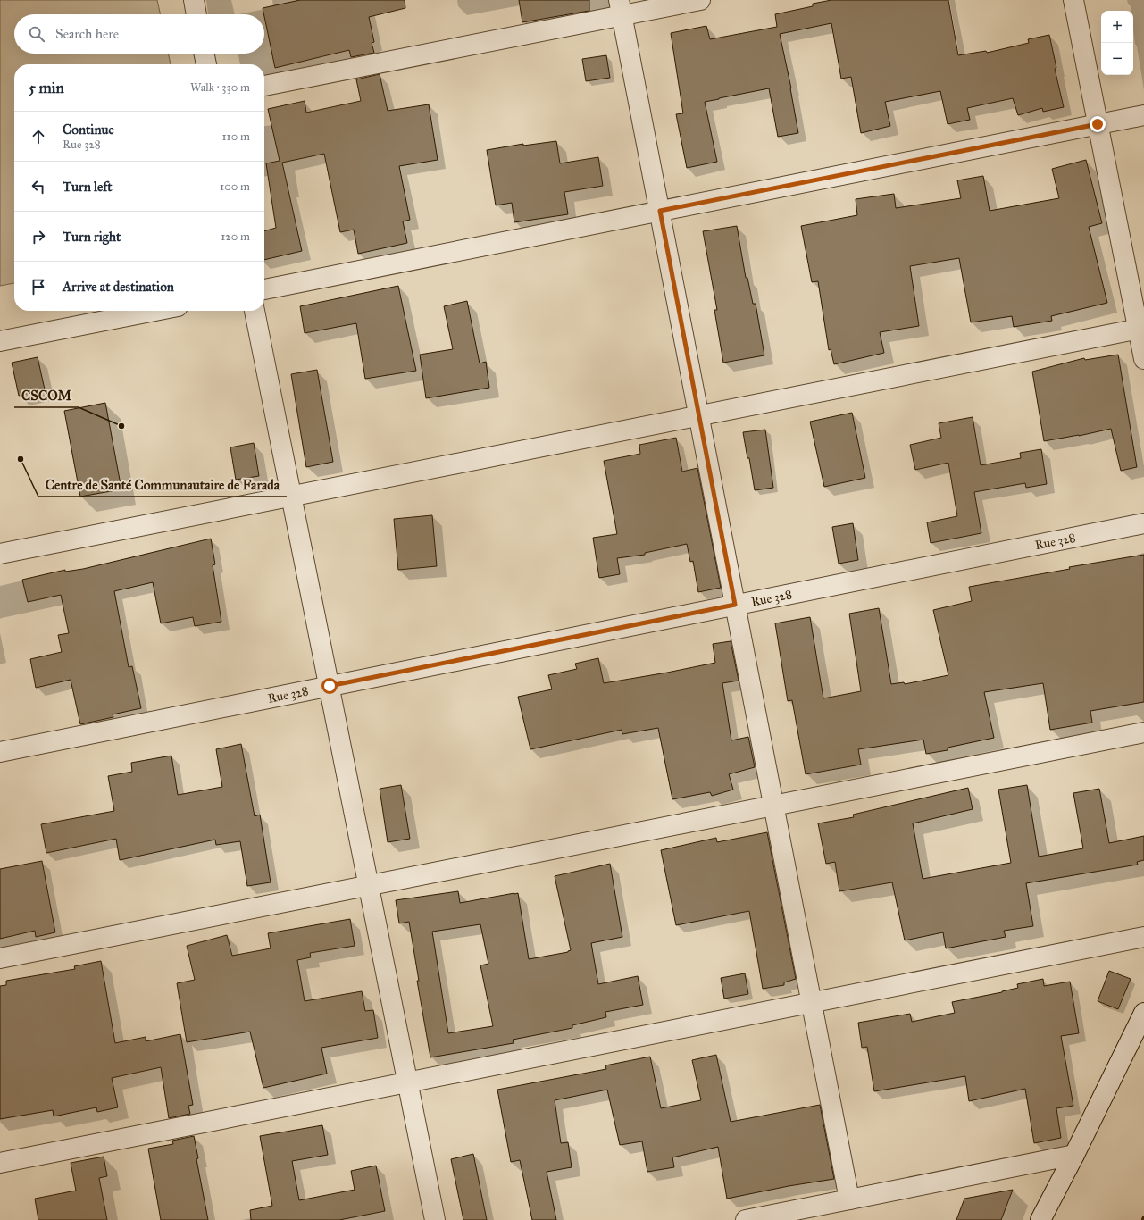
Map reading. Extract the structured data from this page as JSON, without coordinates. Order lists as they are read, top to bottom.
{
  "streets": {
    "street": ["Rue 328"]
  },
  "places": ["CSCOM", "Centre de Santé Communautaire de Farada"],
  "page": {
    "map_buttons": ["+", "−"],
    "search": "Search here",
    "heading": ["5 min", "Walk · 330 m"],
    "list": [
      ["Continue", "Rue 328", "110 m"],
      ["Turn left", "100 m"],
      ["Turn right", "120 m"],
      "Arrive at destination"
    ]
  }
}
